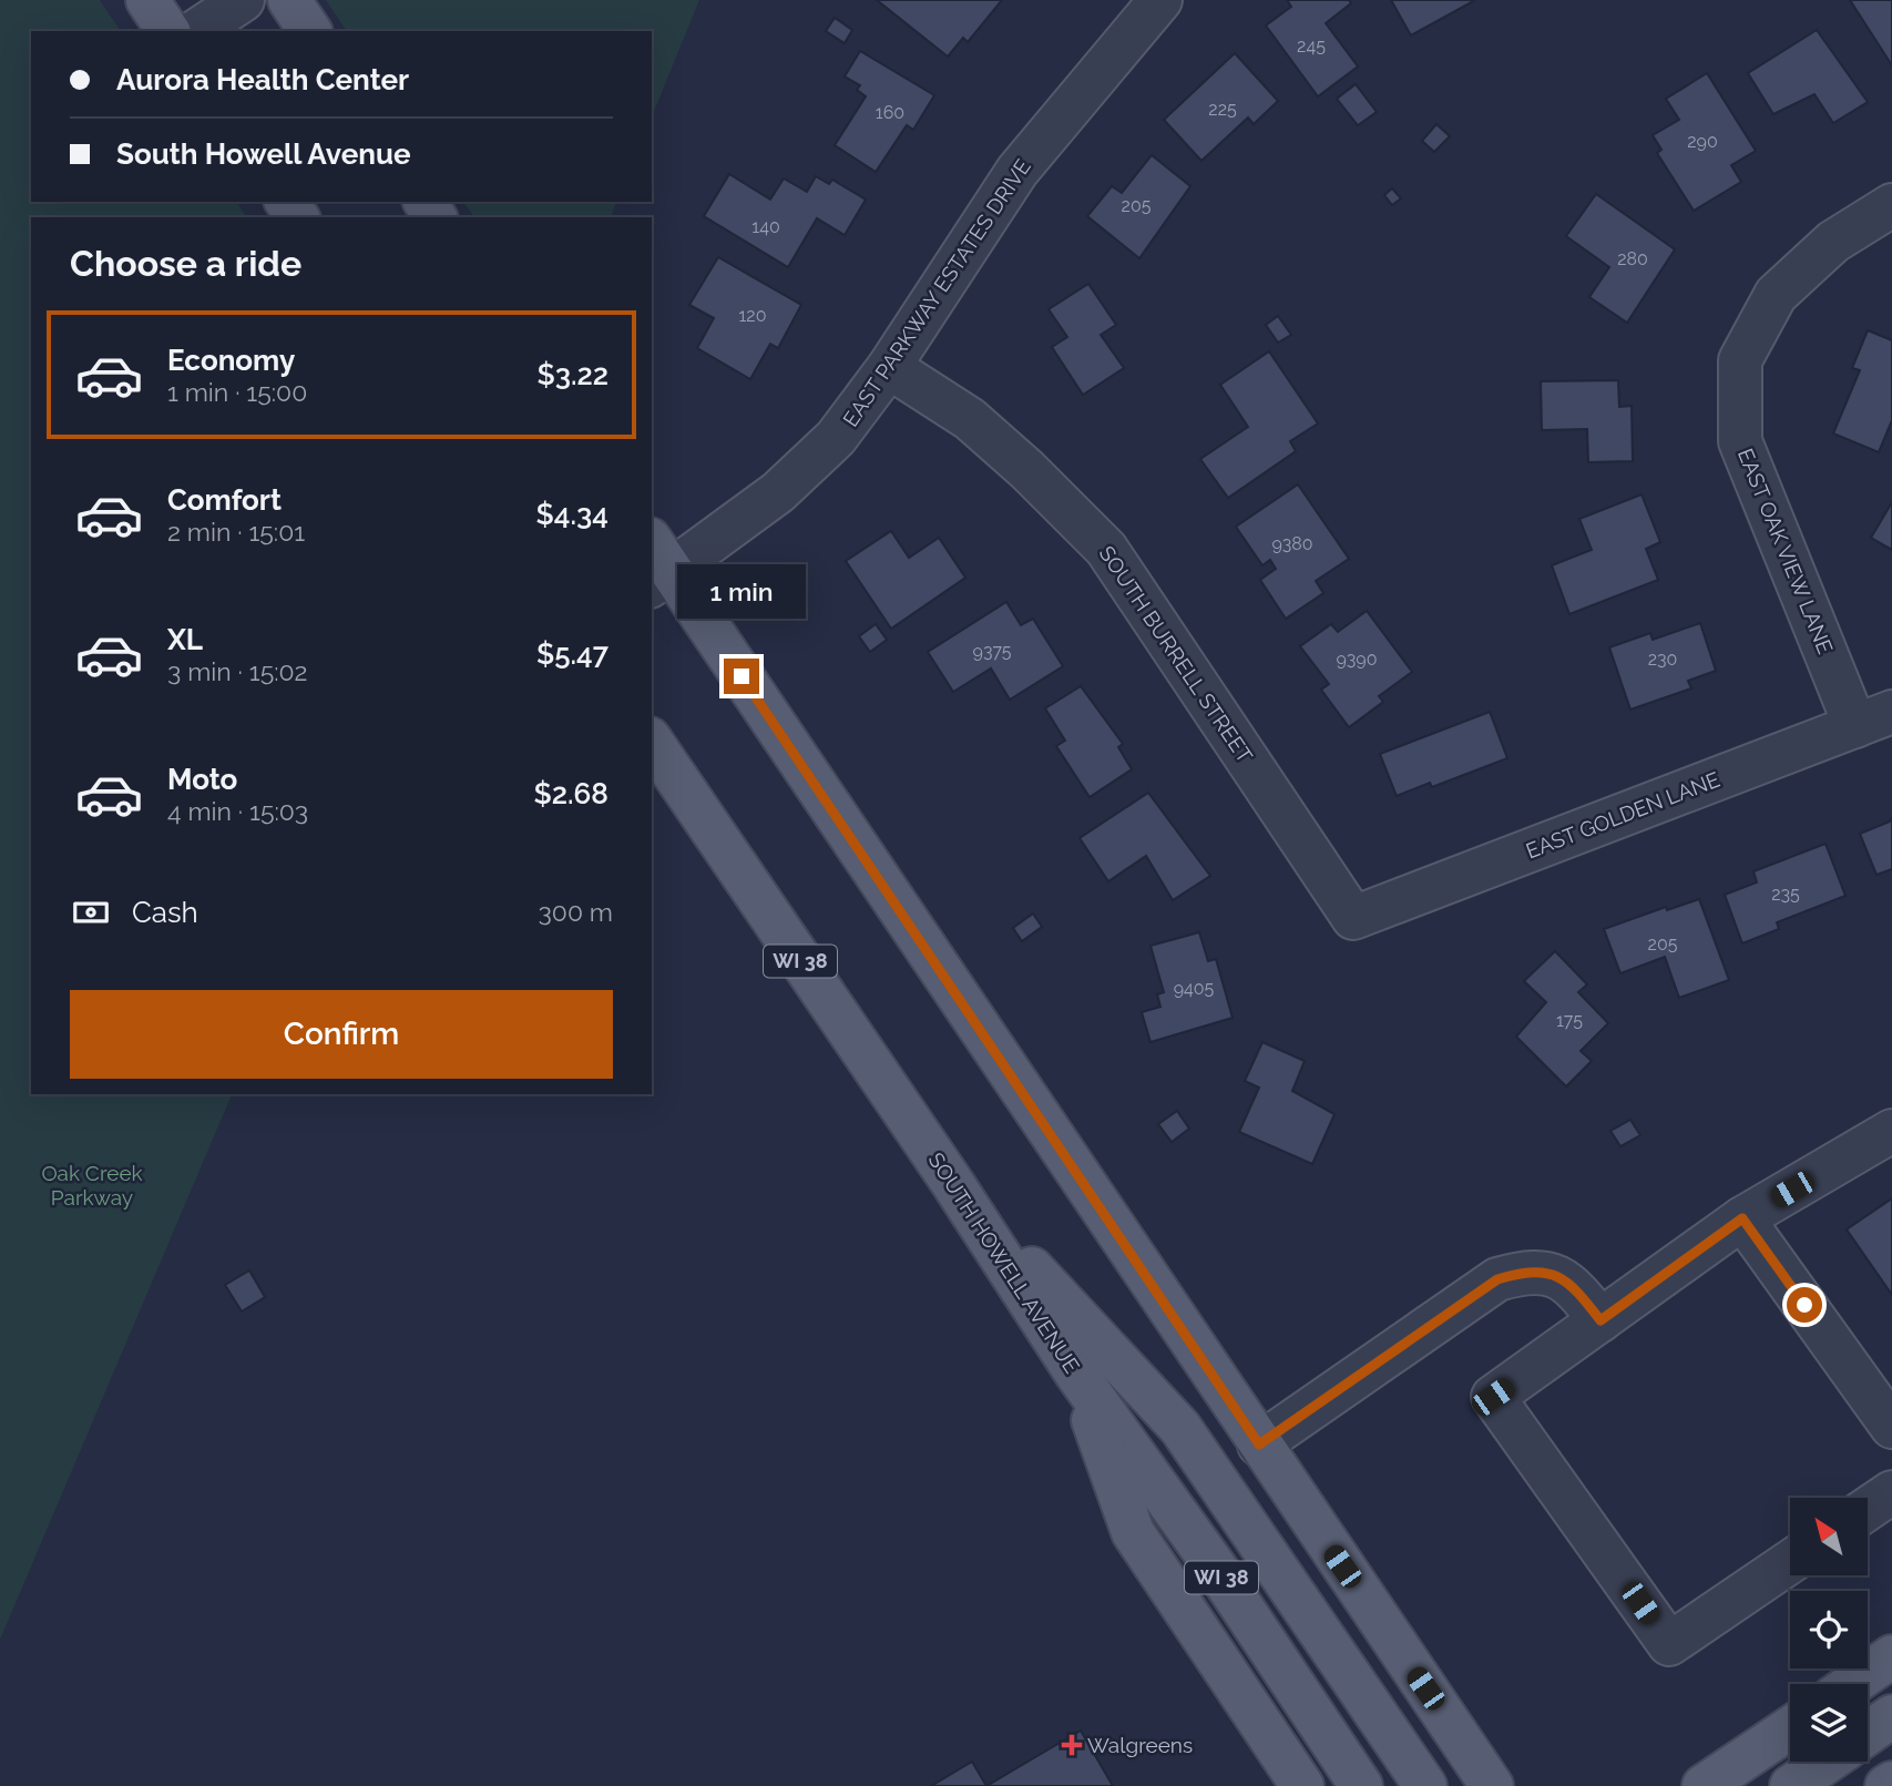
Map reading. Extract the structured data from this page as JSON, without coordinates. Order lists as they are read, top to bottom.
{
  "streets": {
    "main road": ["WI 38", "SOUTH HOWELL AVENUE"],
    "street": [
      "EAST PARKWAY ESTATES DRIVE",
      "EAST OAK VIEW LANE",
      "SOUTH BURRELL STREET",
      "EAST GOLDEN LANE"
    ]
  },
  "crossings": [
    ["EAST PARKWAY ESTATES DRIVE", "SOUTH BURRELL STREET"],
    ["EAST OAK VIEW LANE", "EAST GOLDEN LANE"],
    ["SOUTH BURRELL STREET", "EAST GOLDEN LANE"]
  ],
  "parks": ["Oak Creek Parkway"],
  "places": {
    "health": ["Walgreens"]
  },
  "house_numbers": [
    "245",
    "225",
    "160",
    "290",
    "205",
    "140",
    "280",
    "120",
    "9380",
    "9375",
    "9390",
    "230",
    "235",
    "205",
    "9405",
    "175"
  ],
  "north": "top left",
  "page": {
    "banner": ["Aurora Health Center", "South Howell Avenue"],
    "heading": "Choose a ride",
    "list": [
      {
        "name": "Economy",
        "note": "1 min · 15:00",
        "value": "$3.22"
      },
      {
        "name": "Comfort",
        "note": "2 min · 15:01",
        "value": "$4.34"
      },
      {
        "name": "XL",
        "note": "3 min · 15:02",
        "value": "$5.47"
      },
      {
        "name": "Moto",
        "note": "4 min · 15:03",
        "value": "$2.68"
      }
    ],
    "bubble": "1 min",
    "pay": ["Cash", "300 m"],
    "buttons": "Confirm"
  }
}
